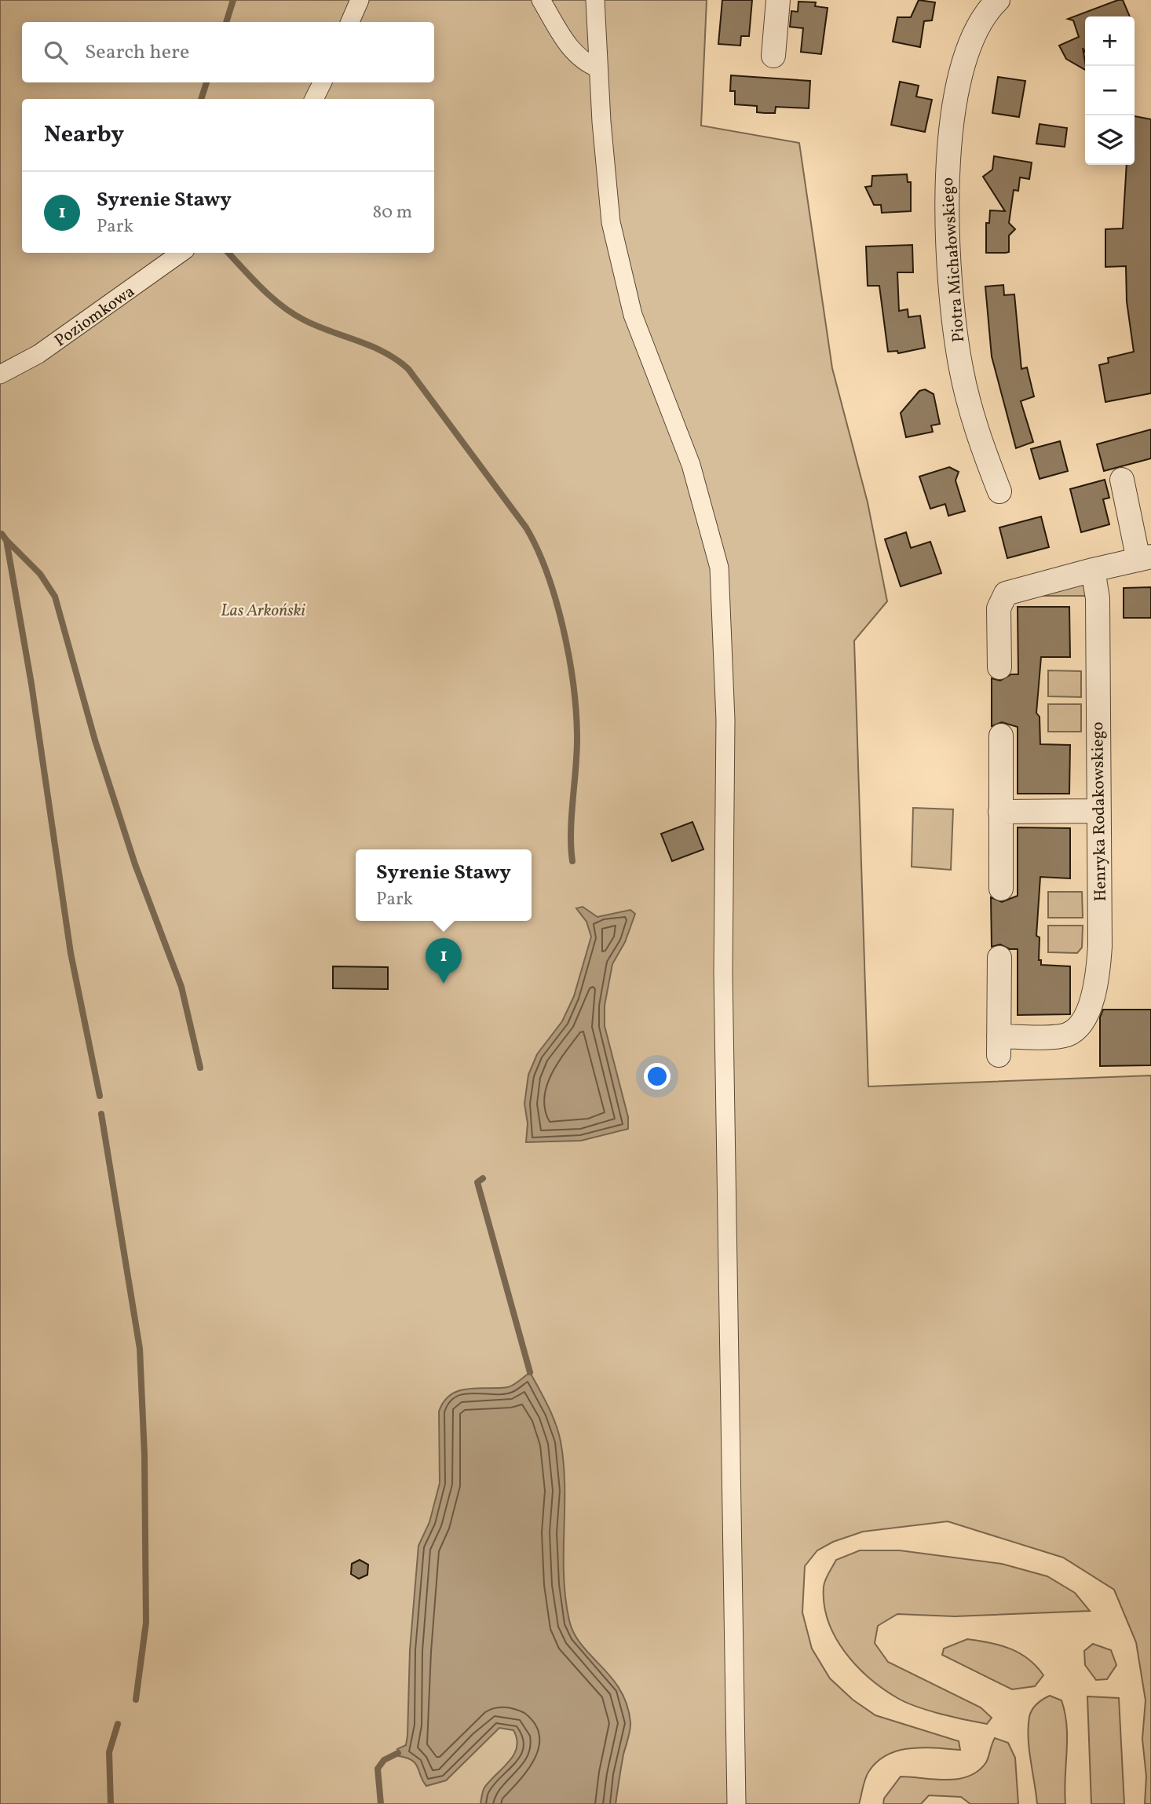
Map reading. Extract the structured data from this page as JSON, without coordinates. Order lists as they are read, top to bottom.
{
  "streets": {
    "street": ["Piotra Michałowskiego", "Poziomkowa", "Henryka Rodakowskiego"]
  },
  "parks": ["Las Arkoński"],
  "page": {
    "map_buttons": ["+", "−"],
    "search": "Search here",
    "heading": "Nearby",
    "list": [
      {
        "mark": "1",
        "name": "Syrenie Stawy",
        "note": "Park",
        "value": "80 m"
      }
    ],
    "popup": ["Syrenie Stawy", "Park"],
    "pins": "1"
  }
}
